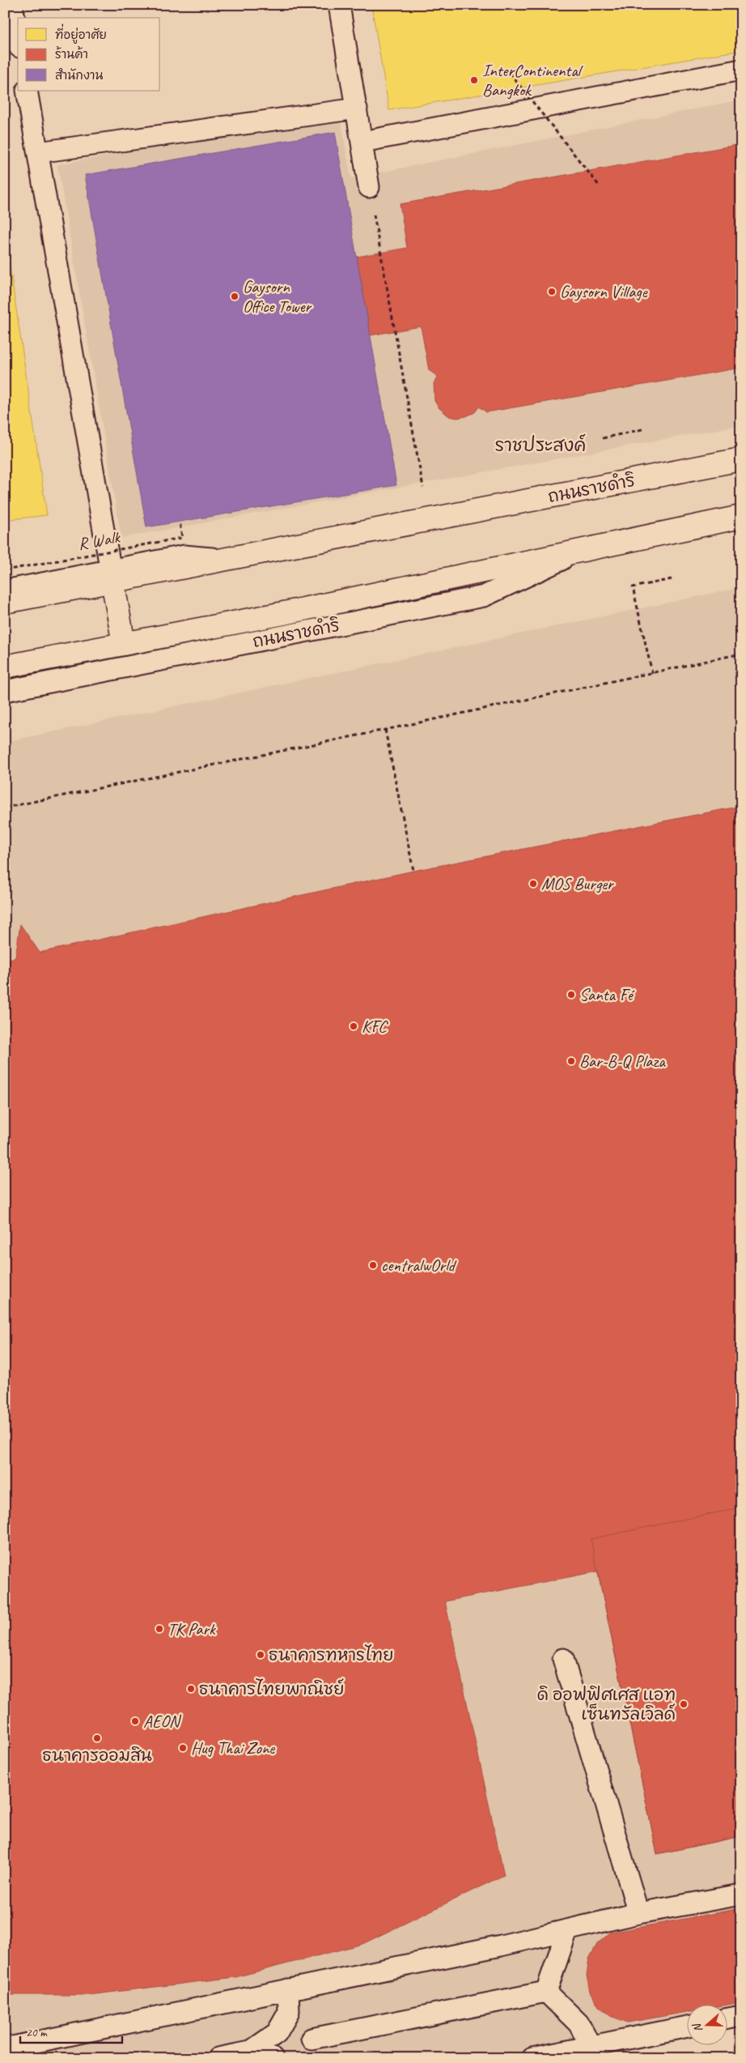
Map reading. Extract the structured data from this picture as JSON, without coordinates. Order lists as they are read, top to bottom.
{
  "streets": {
    "main road": ["ถนนราชดำริ"],
    "path": ["R Walk"]
  },
  "districts": ["ราชประสงค์"],
  "places": [
    "InterContinental Bangkok",
    "Gaysorn Village",
    "Gaysorn Office Tower",
    "MOS Burger",
    "Santa Fé",
    "KFC",
    "Bar-B-Q Plaza",
    "centralwOrld",
    "TK Park",
    "ธนาคารทหารไทย",
    "ธนาคารไทยพาณิชย์",
    "ดิ ออฟฟิศเศส แอท เซ็นทรัลเวิลด์",
    "AEON",
    "ธนาคารออมสิน",
    "Hug Thai Zone"
  ],
  "legend": ["ที่อยู่อาศัย", "ร้านค้า", "สำนักงาน"],
  "scale_bar": "20 m",
  "north": "left"
}
